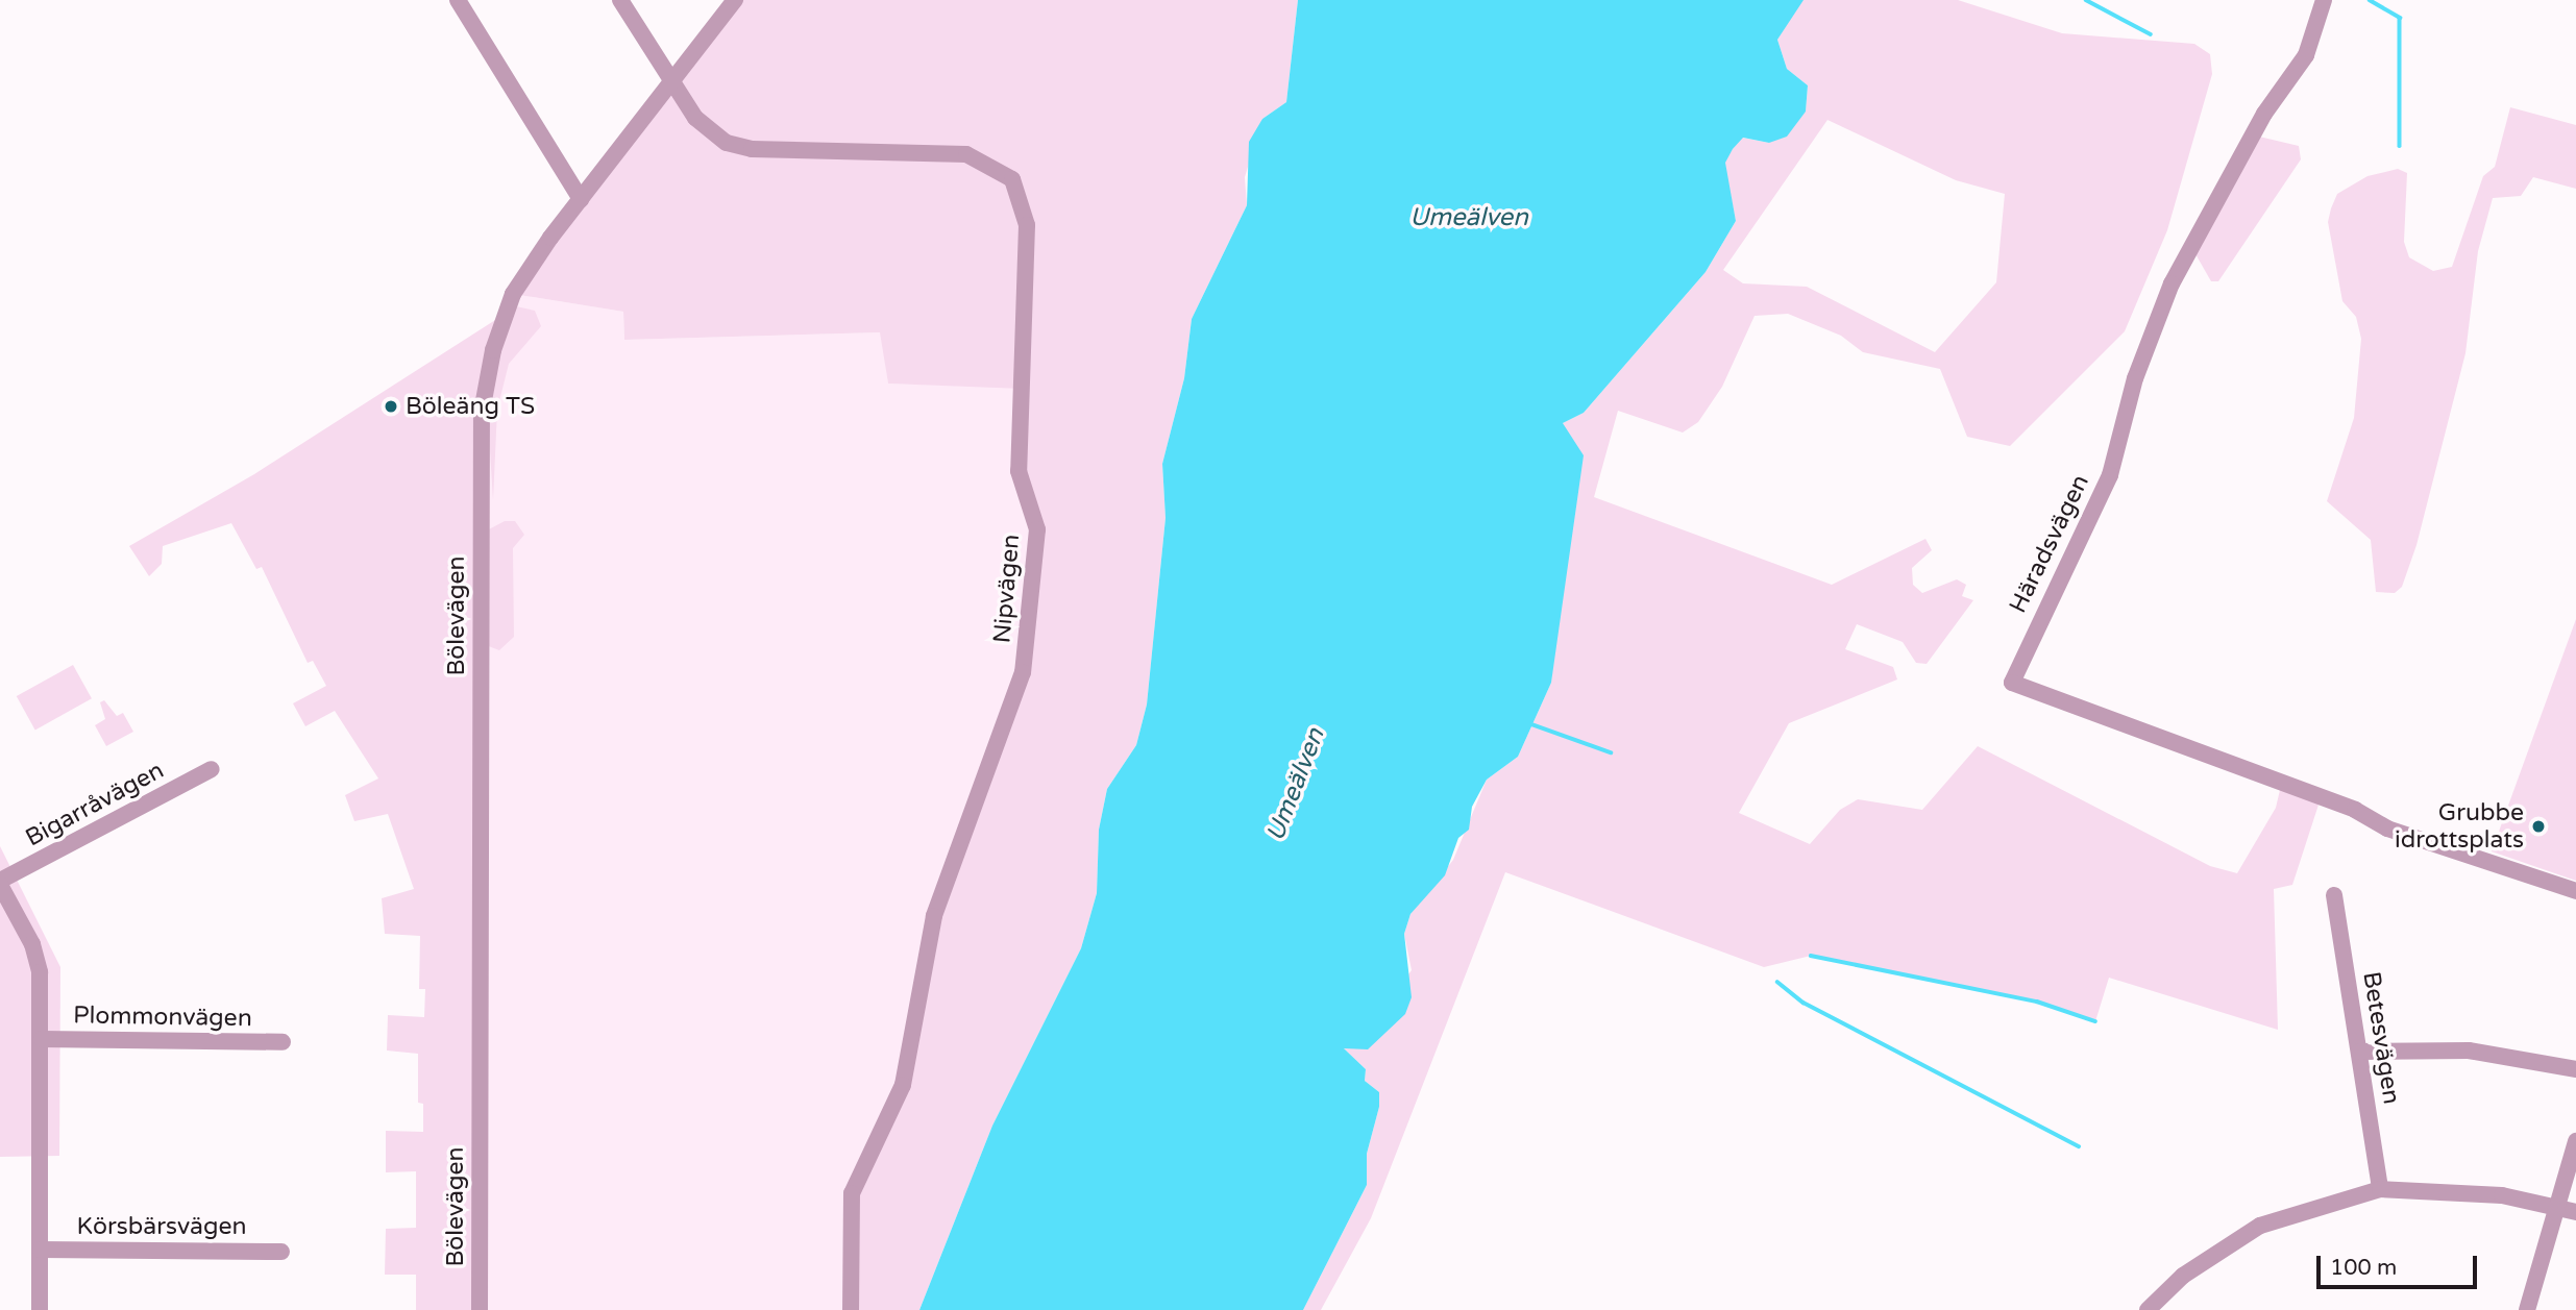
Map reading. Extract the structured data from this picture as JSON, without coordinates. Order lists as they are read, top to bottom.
{
  "streets": {
    "street": [
      "Häradsvägen",
      "Nipvägen",
      "Bölevägen",
      "Bigarråvägen",
      "Plommonvägen",
      "Betesvägen",
      "Körsbärsvägen"
    ]
  },
  "crossings": [
    ["Nipvägen", "Bölevägen"]
  ],
  "water": ["Umeälven"],
  "places": ["Böleäng TS", "Grubbe idrottsplats"],
  "scale_bar": "100 m"
}
